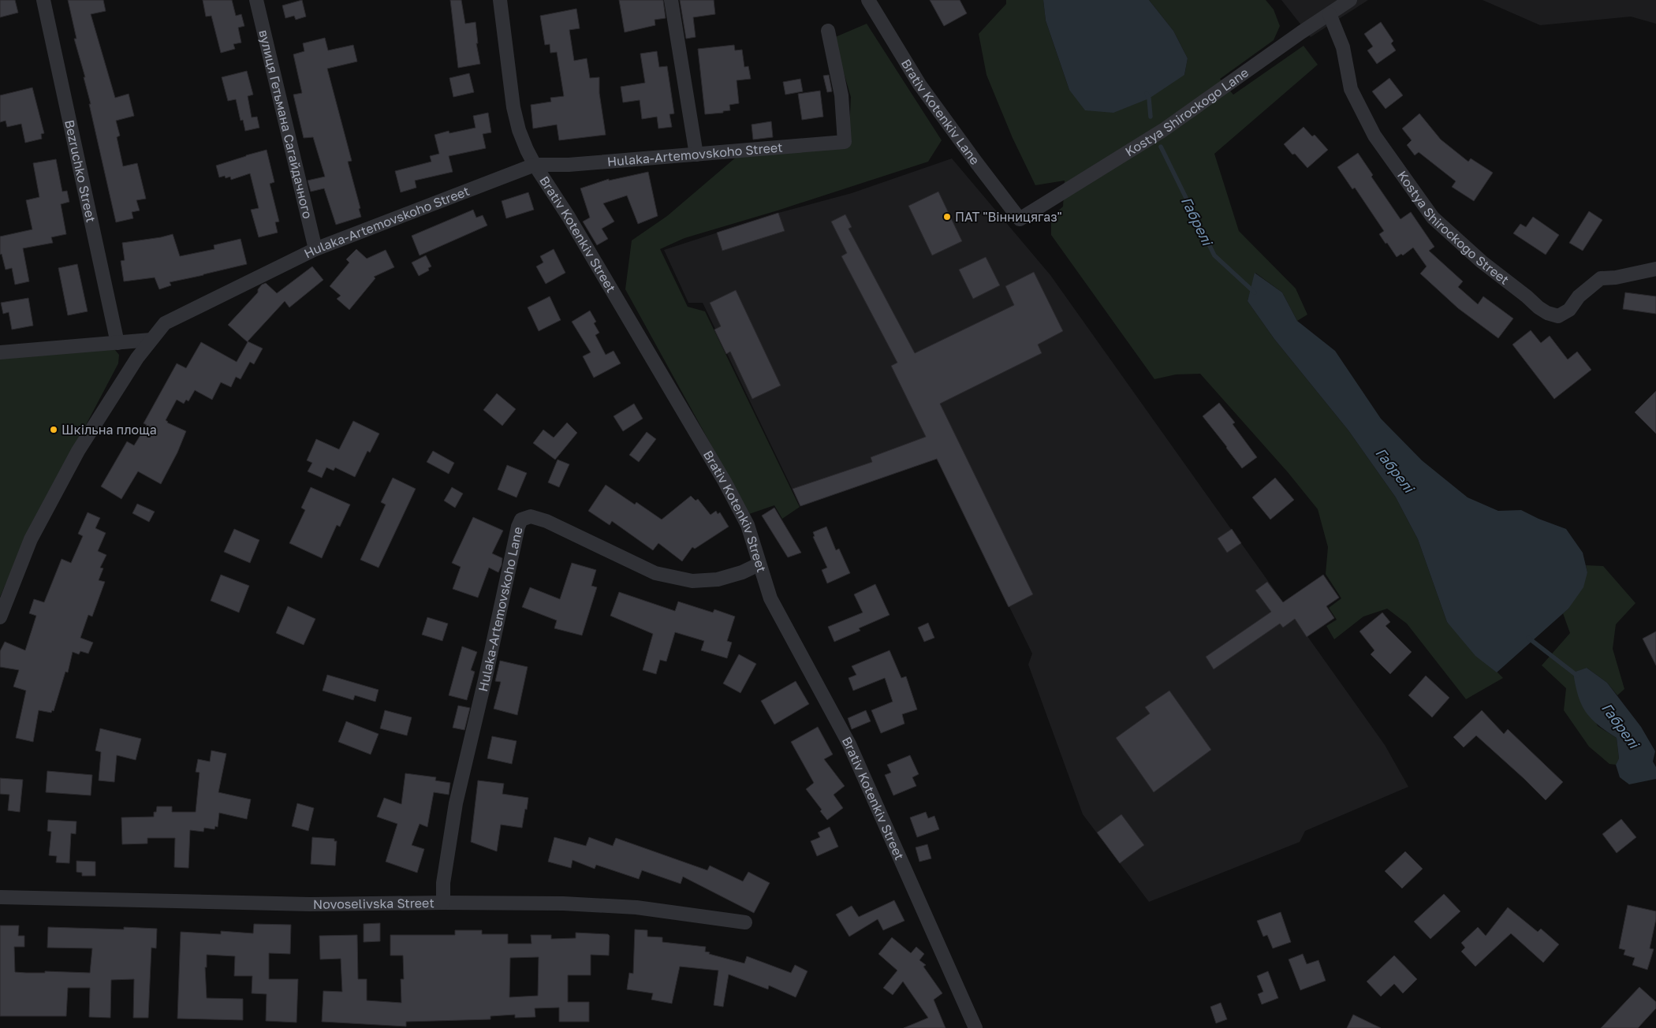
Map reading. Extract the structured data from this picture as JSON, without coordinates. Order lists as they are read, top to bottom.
{
  "streets": {
    "street": [
      "Brativ Kotenkiv Lane",
      "Kostya Shirockogo Lane",
      "вулиця Гетьмана Сагайдачного",
      "Hulaka-Artemovskoho Street",
      "Bezruchko Street",
      "Kostya Shirockogo Street",
      "Brativ Kotenkiv Street",
      "Hulaka-Artemovskoho Lane",
      "Novoselivska Street"
    ]
  },
  "crossings": [
    ["Brativ Kotenkiv Lane", "Kostya Shirockogo Lane"],
    ["Kostya Shirockogo Lane", "Kostya Shirockogo Street"],
    ["вулиця Гетьмана Сагайдачного", "Hulaka-Artemovskoho Street"],
    ["Hulaka-Artemovskoho Street", "Brativ Kotenkiv Street"],
    ["Brativ Kotenkiv Street", "Hulaka-Artemovskoho Lane"],
    ["Hulaka-Artemovskoho Lane", "Novoselivska Street"]
  ],
  "water": ["Габрелі"],
  "places": ["ПАТ \"Вінницягаз\"", "Шкільна площа"]
}
